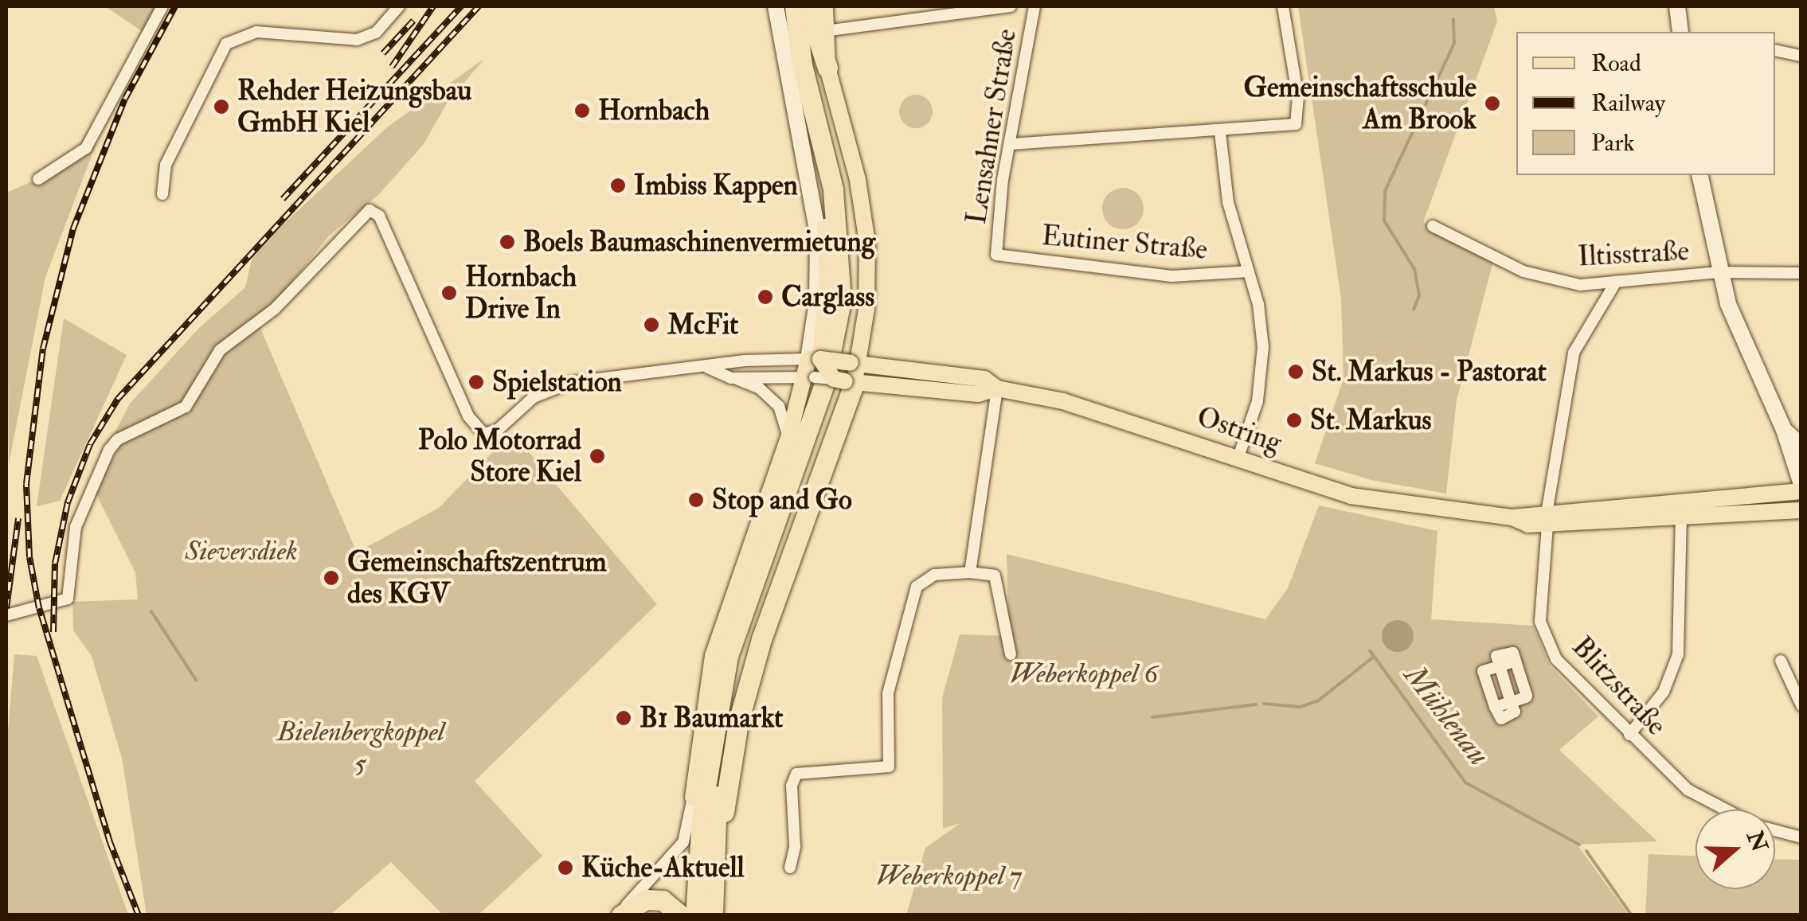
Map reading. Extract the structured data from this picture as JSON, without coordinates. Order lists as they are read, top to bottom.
{
  "streets": {
    "main road": ["Ostring"],
    "street": [
      "Lensahner Straße",
      "Eutiner Straße",
      "Iltisstraße",
      "Blitzstraße"
    ]
  },
  "crossings": [
    ["Lensahner Straße", "Eutiner Straße"],
    ["Iltisstraße", "Blitzstraße"],
    ["Ostring", "Blitzstraße"]
  ],
  "water": ["Mühlenau"],
  "parks": [
    "Sieversdiek",
    "Weberkoppel 6",
    "Bielenbergkoppel 5",
    "Weberkoppel 7"
  ],
  "places": [
    "Gemeinschaftsschule Am Brook",
    "Rehder Heizungsbau GmbH Kiel",
    "Hornbach",
    "Imbiss Kappen",
    "Boels Baumaschinenvermietung",
    "Hornbach Drive In",
    "Carglass",
    "McFit",
    "St. Markus - Pastorat",
    "Spielstation",
    "St. Markus",
    "Polo Motorrad Store Kiel",
    "Stop and Go",
    "Gemeinschaftszentrum des KGV",
    "B1 Baumarkt",
    "Küche-Aktuell"
  ],
  "legend": ["Road", "Railway", "Park"],
  "north": "right"
}
